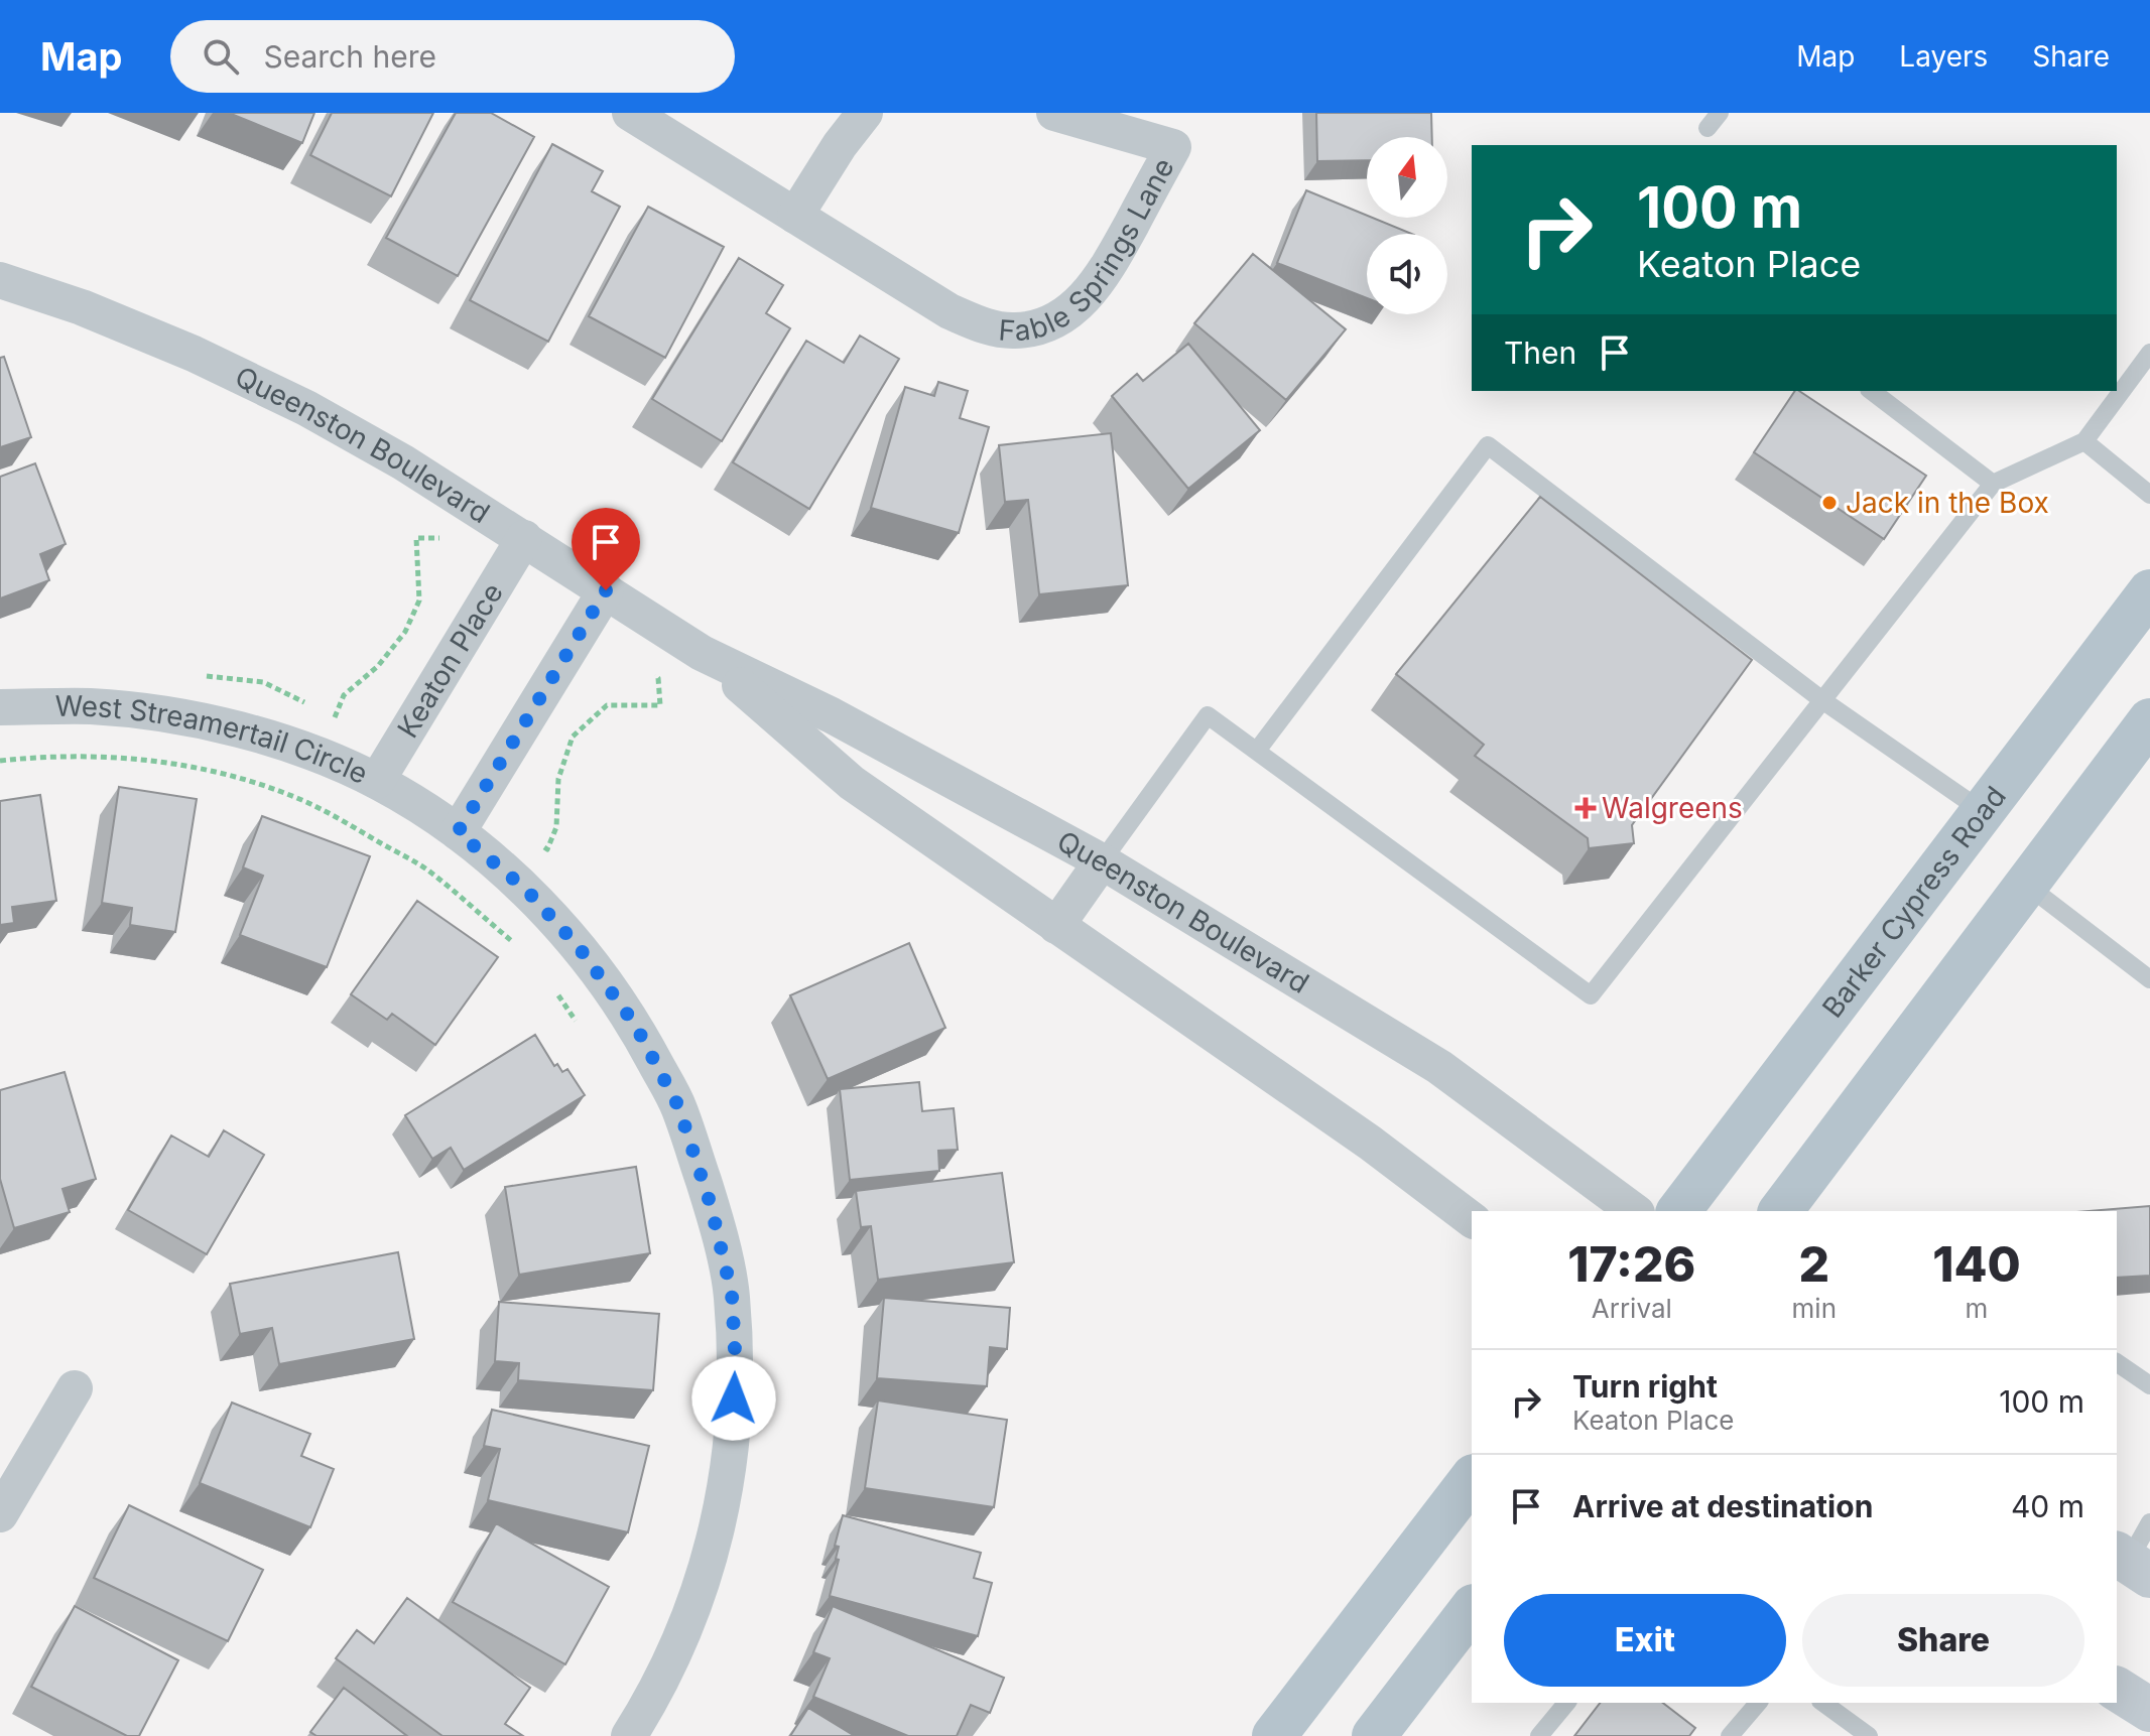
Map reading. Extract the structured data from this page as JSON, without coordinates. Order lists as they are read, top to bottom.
{
  "streets": {
    "main road": ["Barker Cypress Road"],
    "street": [
      "Fable Springs Lane",
      "Queenston Boulevard",
      "Keaton Place",
      "West Streamertail Circle"
    ]
  },
  "crossings": [
    ["Queenston Boulevard", "Keaton Place"],
    ["Keaton Place", "West Streamertail Circle"]
  ],
  "places": {
    "other": ["Jack in the Box"],
    "health": ["Walgreens"]
  },
  "north": "top",
  "page": {
    "header": "Map",
    "search": "Search here",
    "nav": ["Map", "Layers", "Share"],
    "turn": ["100 m", "Keaton Place"],
    "then": "Then",
    "eta": [
      "17:26",
      "Arrival",
      "2",
      "min",
      "140",
      "m"
    ],
    "list": [
      {
        "name": "Turn right",
        "note": "Keaton Place",
        "value": "100 m"
      },
      {
        "name": "Arrive at destination",
        "value": "40 m"
      }
    ],
    "buttons": ["Exit", "Share"]
  }
}
